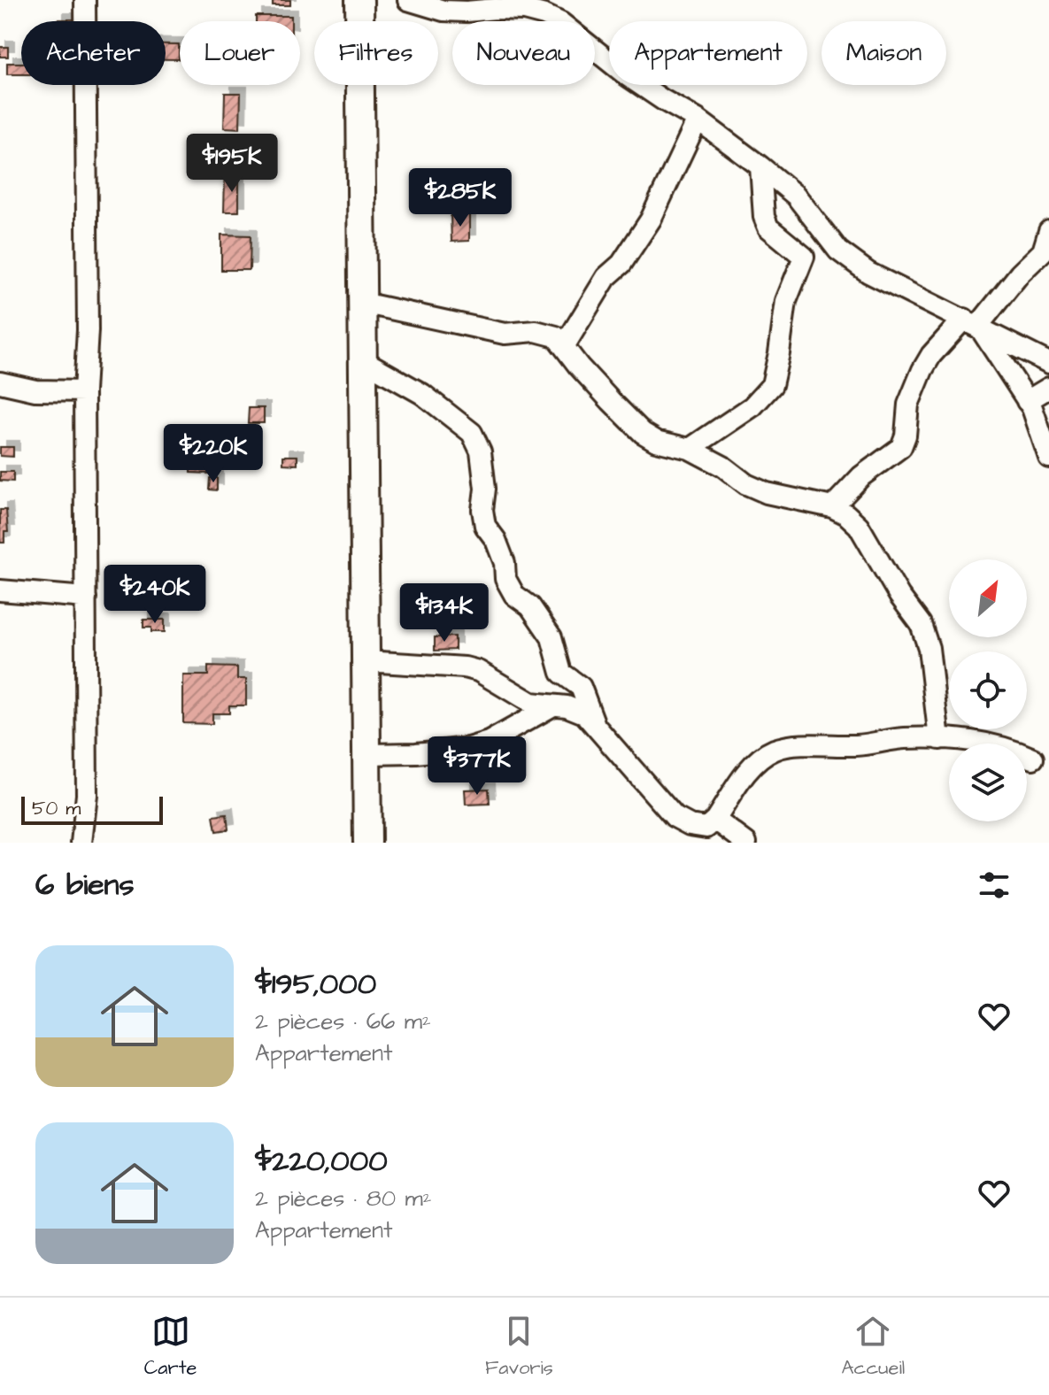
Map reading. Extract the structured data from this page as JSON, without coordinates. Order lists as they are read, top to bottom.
{
  "scale_bar": "50 m",
  "north": "top right",
  "page": {
    "chip": [
      "Acheter",
      "Louer",
      "Filtres",
      "Nouveau",
      "Appartement",
      "Maison"
    ],
    "price": [
      "$195K",
      "$285K",
      "$220K",
      "$240K",
      "$134K",
      "$377K"
    ],
    "scale": "50 m",
    "heading": "6 biens",
    "list": [
      {
        "name": "$195,000",
        "note": "2 pièces · 66 m² · Appartement"
      },
      {
        "name": "$220,000",
        "note": "2 pièces · 80 m² · Appartement"
      }
    ],
    "tabs": ["Carte", "Favoris", "Accueil"]
  }
}
